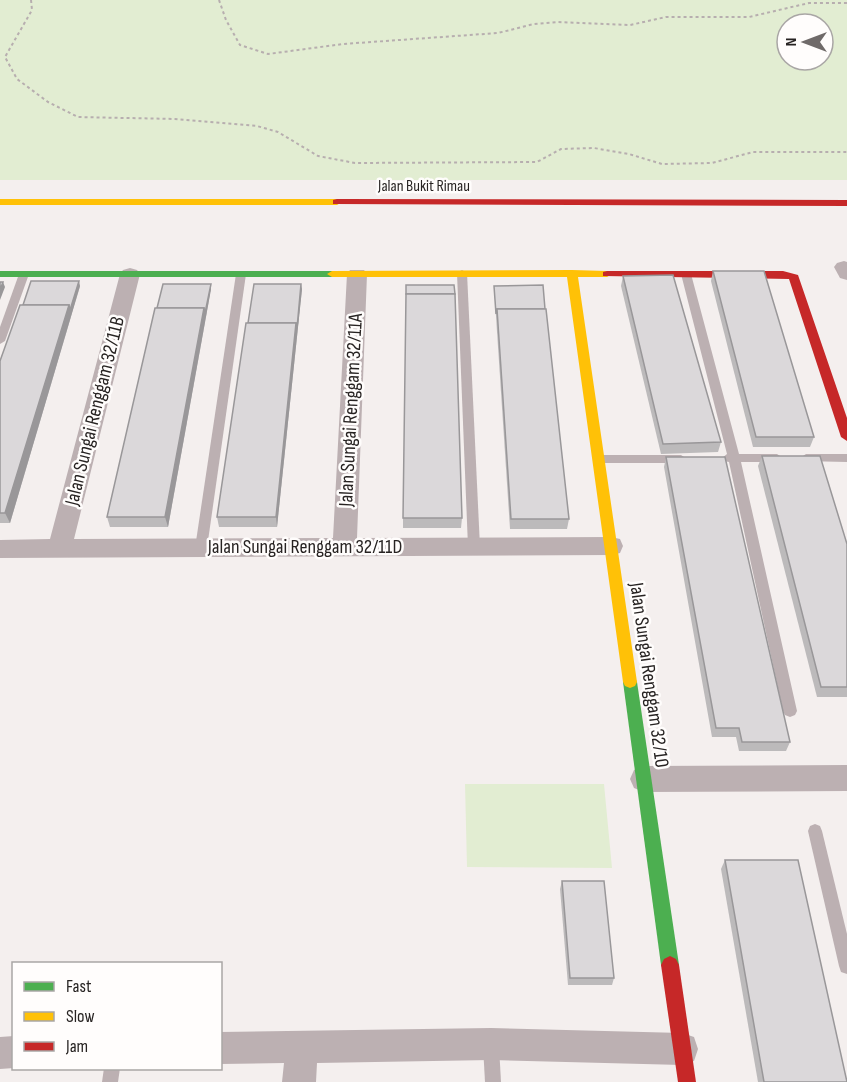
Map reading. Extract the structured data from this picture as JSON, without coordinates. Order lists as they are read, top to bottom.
{
  "streets": {
    "street": [
      "Jalan Bukit Rimau",
      "Jalan Sungai Renggam 32/11A",
      "Jalan Sungai Renggam 32/11B",
      "Jalan Sungai Renggam 32/11D",
      "Jalan Sungai Renggam 32/10"
    ]
  },
  "crossings": [
    ["Jalan Sungai Renggam 32/11A", "Jalan Sungai Renggam 32/11D"],
    ["Jalan Sungai Renggam 32/11B", "Jalan Sungai Renggam 32/11D"],
    ["Jalan Sungai Renggam 32/11D", "Jalan Sungai Renggam 32/10"]
  ],
  "legend": ["Fast", "Slow", "Jam"],
  "north": "left"
}
